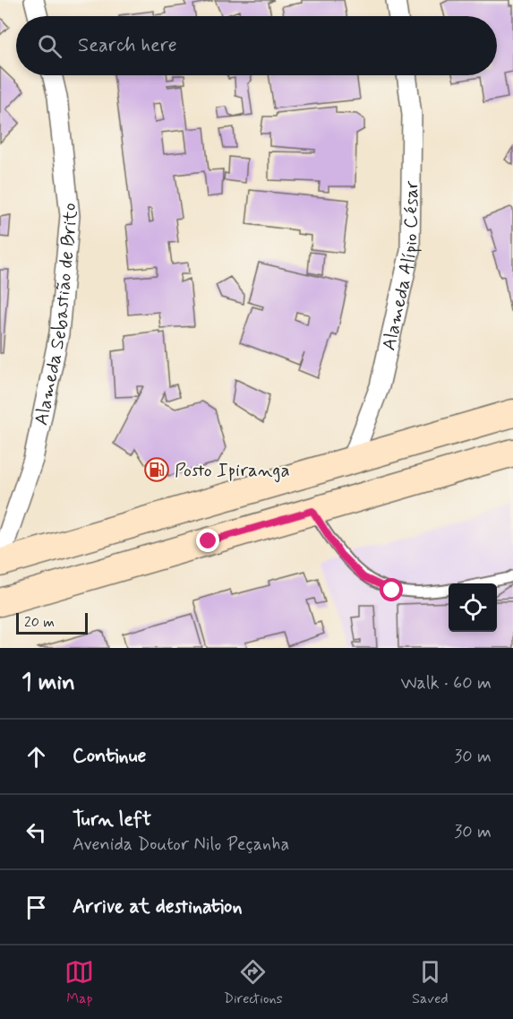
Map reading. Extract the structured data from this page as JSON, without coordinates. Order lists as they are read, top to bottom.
{
  "streets": {
    "street": ["Alameda Alípio César", "Alameda Sebastião de Brito"]
  },
  "places": {
    "fuel station": ["Posto Ipiranga"]
  },
  "scale_bar": "20 m",
  "page": {
    "search": "Search here",
    "scale": "20 m",
    "heading": ["1 min", "Walk · 60 m"],
    "list": [
      ["Continue", "30 m"],
      ["Turn left", "Avenida Doutor Nilo Peçanha", "30 m"],
      "Arrive at destination"
    ],
    "nav": ["Map", "Directions", "Saved"]
  }
}
